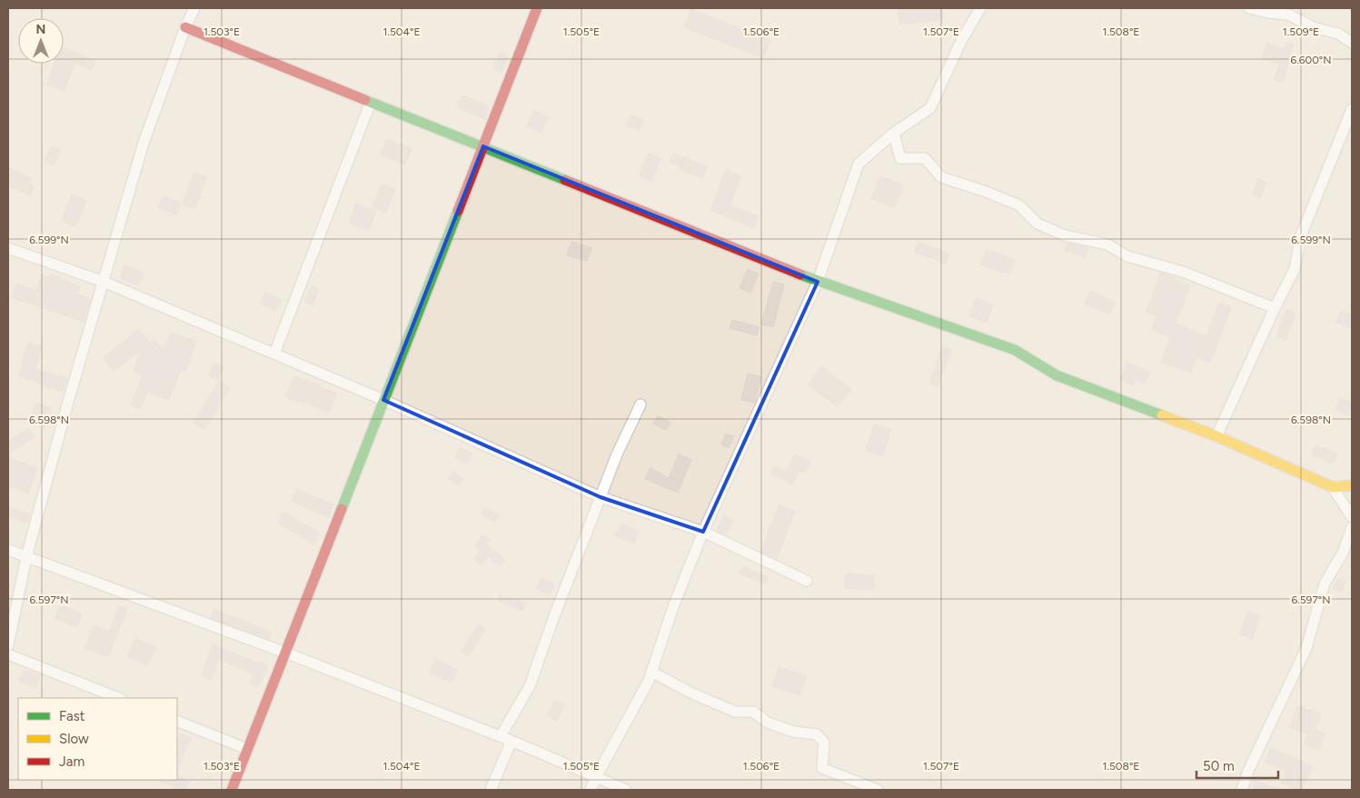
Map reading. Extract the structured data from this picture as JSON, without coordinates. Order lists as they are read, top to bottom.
{
  "legend": ["Fast", "Slow", "Jam"],
  "scale_bar": "50 m",
  "north": "top",
  "coordinates": [
    "1.503°E",
    "1.504°E",
    "1.505°E",
    "1.506°E",
    "1.507°E",
    "1.508°E",
    "1.509°E",
    "6.600°N",
    "6.599°N",
    "6.598°N",
    "6.597°N"
  ]
}
